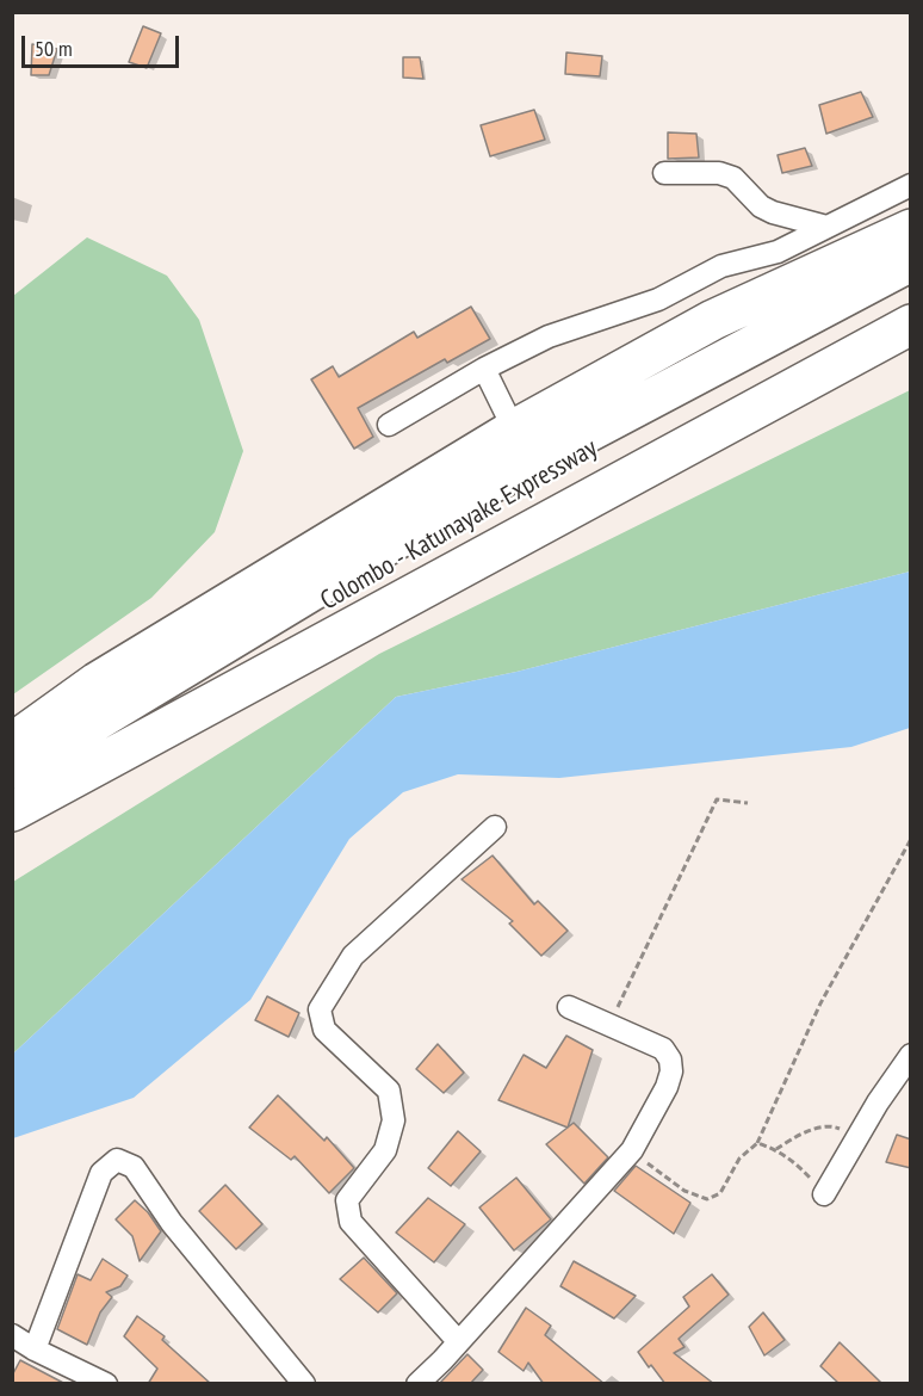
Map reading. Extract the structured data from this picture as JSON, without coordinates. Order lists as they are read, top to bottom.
{
  "streets": {
    "highway": ["Colombo - Katunayake Expressway"]
  },
  "scale_bar": "50 m"
}
